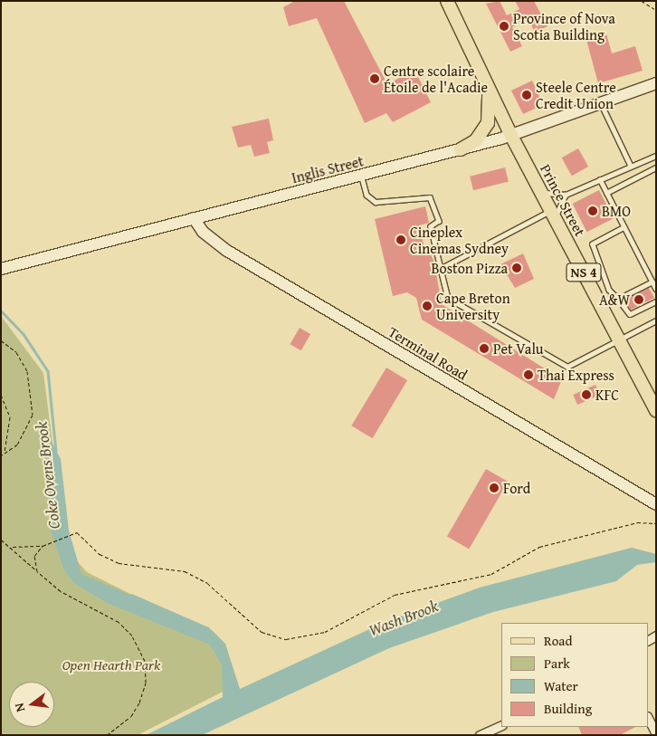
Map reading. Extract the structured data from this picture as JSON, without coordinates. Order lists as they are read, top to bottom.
{
  "streets": {
    "main road": ["Prince Street", "NS 4"],
    "street": ["Inglis Street", "Terminal Road"]
  },
  "crossings": [
    ["Inglis Street", "Prince Street"],
    ["Inglis Street", "Terminal Road"]
  ],
  "water": ["Coke Ovens Brook", "Wash Brook"],
  "parks": ["Open Hearth Park"],
  "places": [
    "Province of Nova Scotia Building",
    "Centre scolaire Étoile de l'Acadie",
    "Steele Centre Credit Union",
    "BMO",
    "Cineplex Cinemas Sydney",
    "Boston Pizza",
    "A&W",
    "Cape Breton University",
    "Pet Valu",
    "Thai Express",
    "KFC",
    "Ford"
  ],
  "legend": [
    "Road",
    "Park",
    "Water",
    "Building"
  ],
  "north": "left"
}
